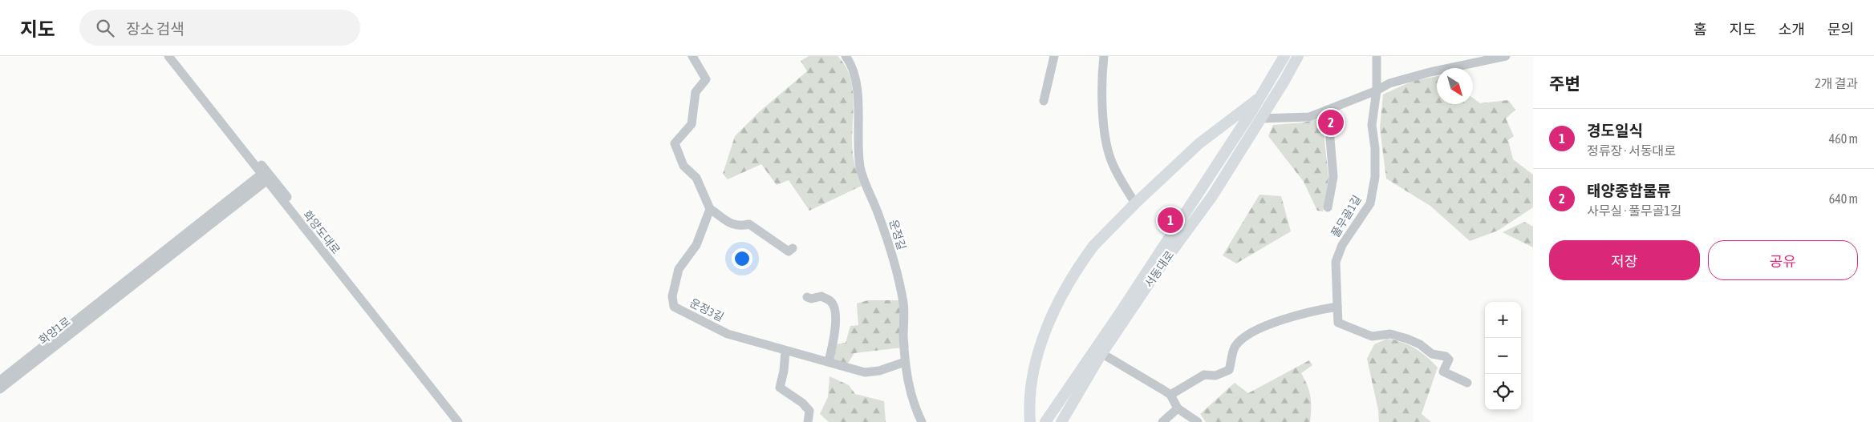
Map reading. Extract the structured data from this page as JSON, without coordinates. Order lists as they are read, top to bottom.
{
  "streets": {
    "main road": ["서동대로"],
    "street": [
      "풀무골1길",
      "화양도대로",
      "운정길",
      "운정3길",
      "화양1로"
    ]
  },
  "crossings": [
    ["운정길", "운정3길"]
  ],
  "north": "bottom right",
  "page": {
    "header": "지도",
    "search": "장소 검색",
    "nav": [
      "홈",
      "지도",
      "소개",
      "문의"
    ],
    "heading": ["주변", "2개 결과"],
    "pins": ["2", "1"],
    "list": [
      {
        "mark": "1",
        "name": "경도일식",
        "note": "정류장 · 서동대로",
        "value": "460 m"
      },
      {
        "mark": "2",
        "name": "태양종합물류",
        "note": "사무실 · 풀무골1길",
        "value": "640 m"
      }
    ],
    "buttons": ["저장", "공유"],
    "map_buttons": ["+", "−"]
  }
}
